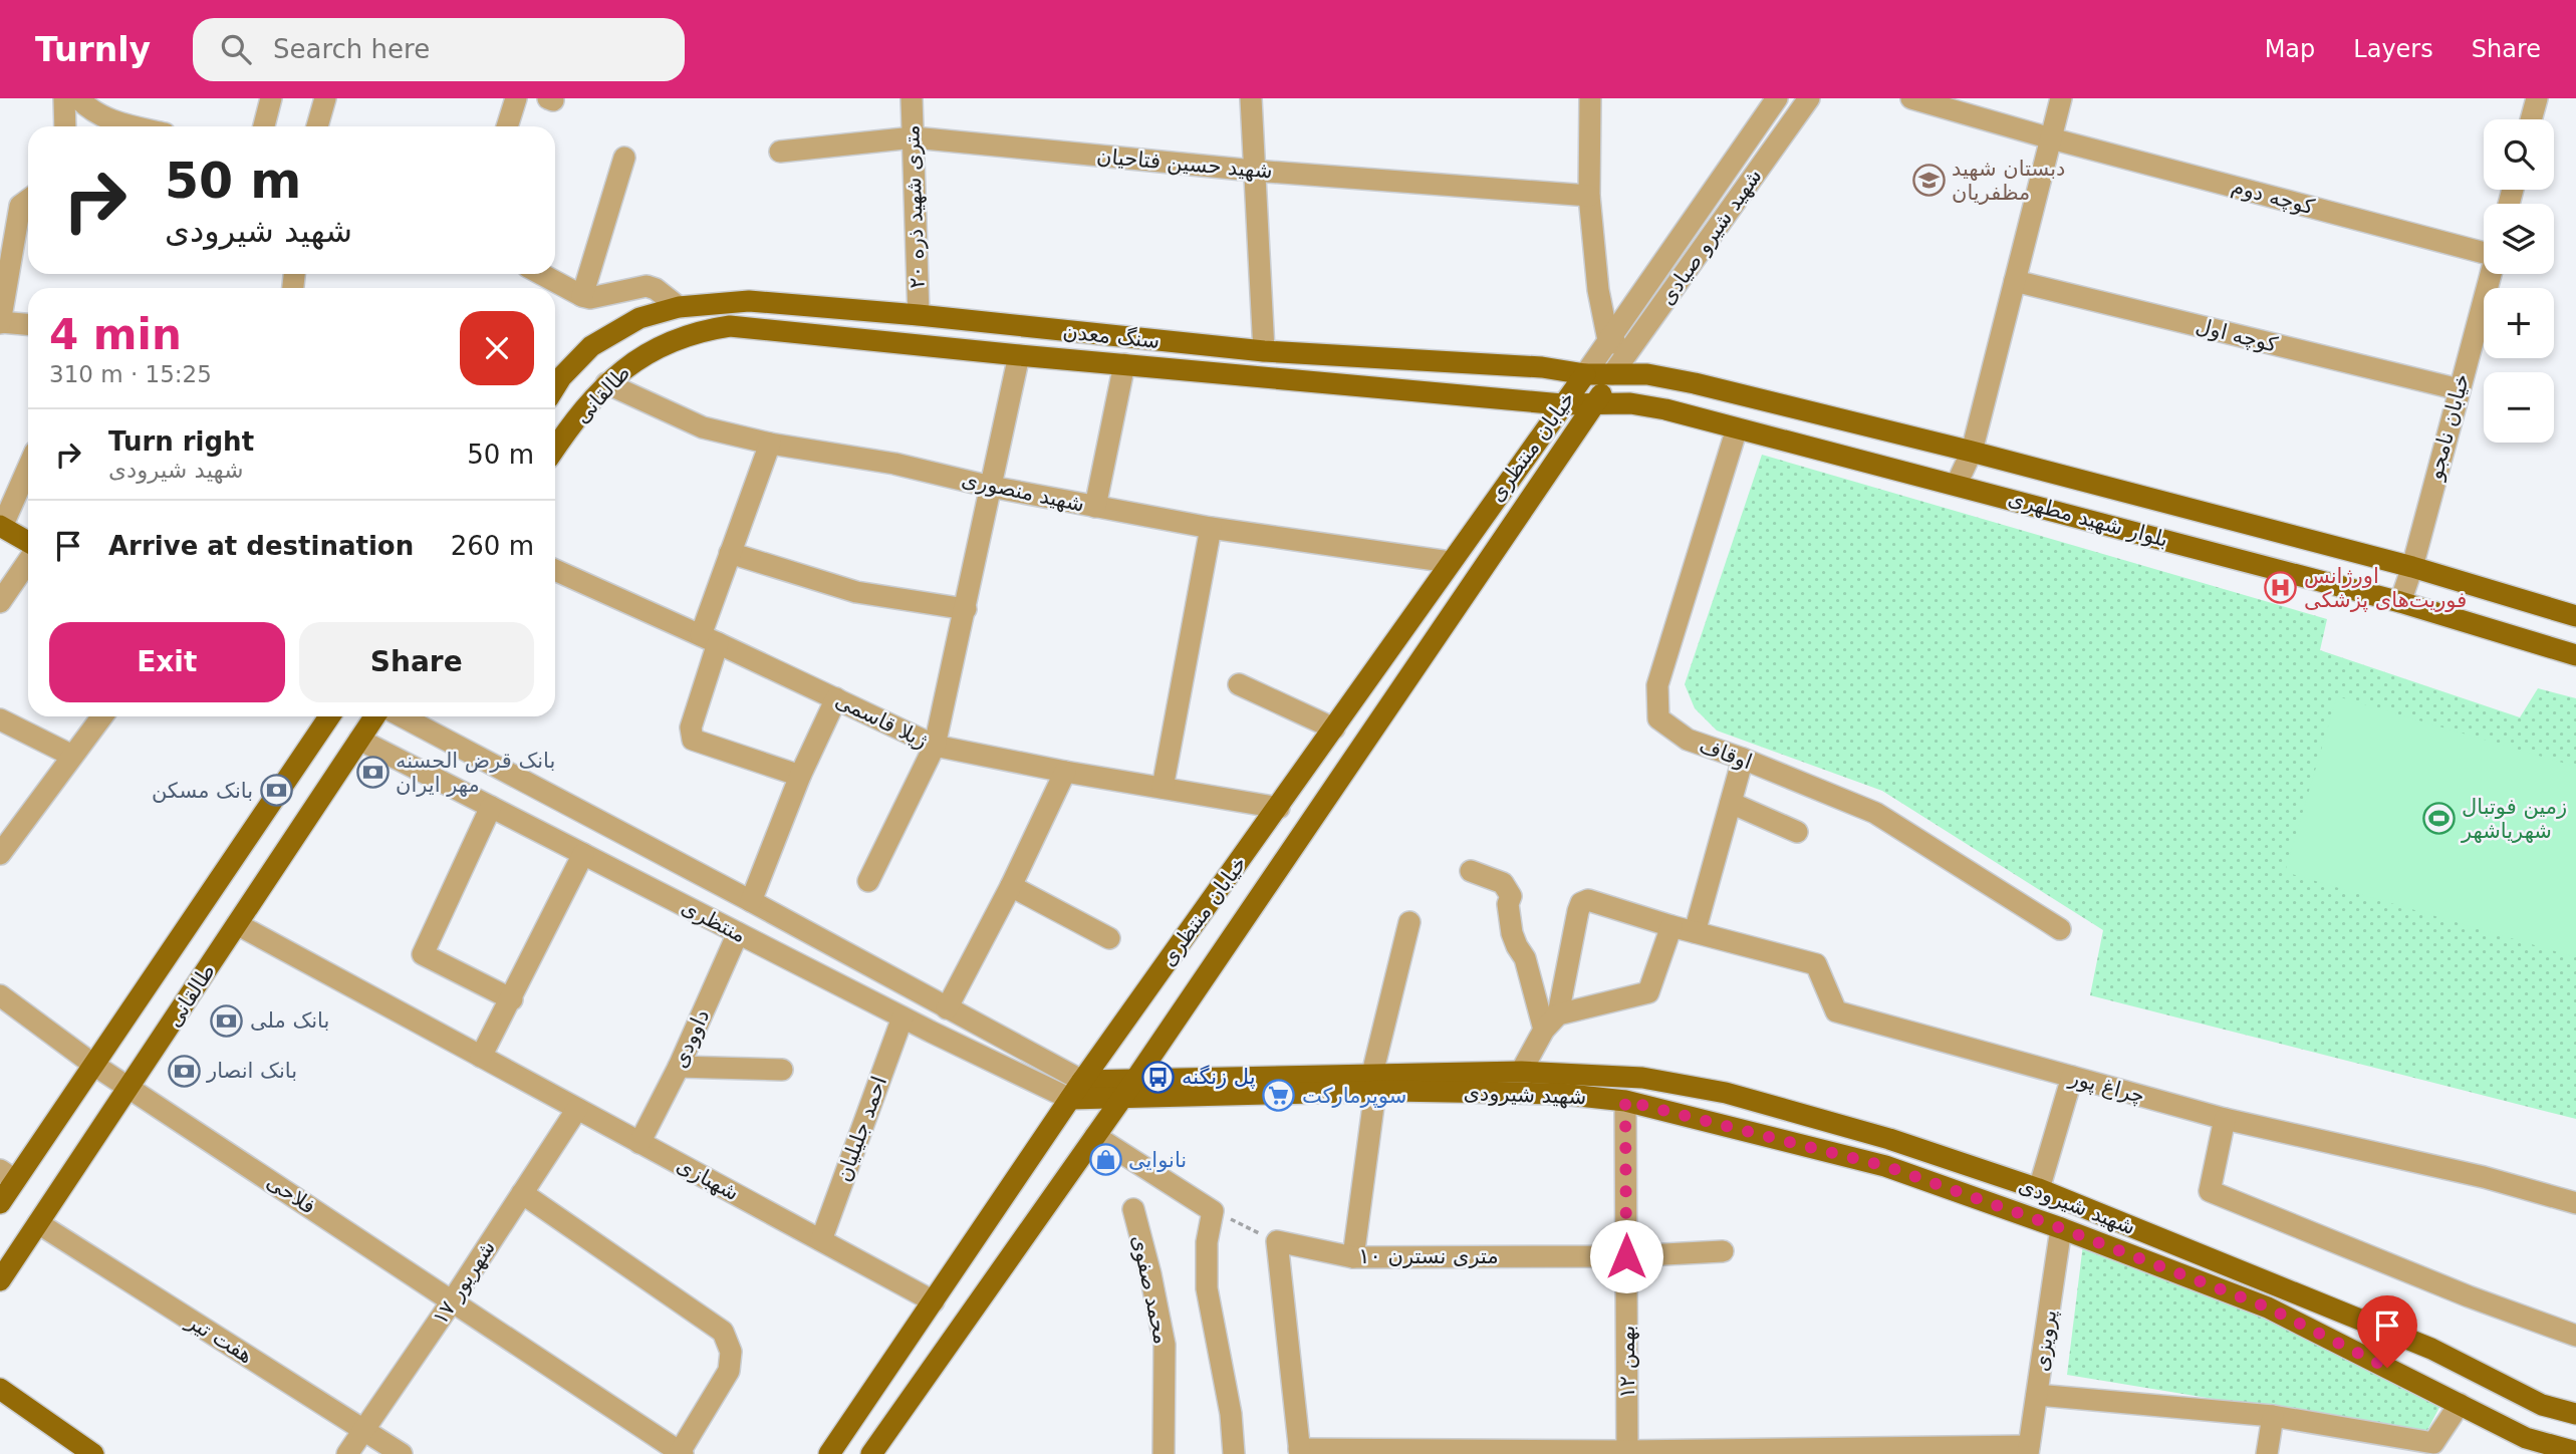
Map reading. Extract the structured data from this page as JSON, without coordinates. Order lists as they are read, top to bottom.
{
  "streets": {
    "main road": [
      "سنگ معدن",
      "طالقانی",
      "خیابان منتظری",
      "بلوار شهید مطهری",
      "شهید شیرودی"
    ],
    "street": [
      "شهید حسین فتاحیان",
      "کوچه دوم",
      "۲۰ متری شهید ذره",
      "شهید شیرو صیادی",
      "کوچه اول",
      "خیابان نامجو",
      "شهید منصوری",
      "ژیلا قاسمی",
      "اوقاف",
      "منتظری",
      "داوودی",
      "چراغ پور",
      "احمد جلیلیان",
      "شهبازی",
      "فلاحی",
      "۱۰ متری نسترن",
      "۱۷ شهریور",
      "محمد صفوی",
      "هفت تیر",
      "پرویزی",
      "۱۲ بهمن"
    ]
  },
  "crossings": [
    ["شهید حسین فتاحیان", "۲۰ متری شهید ذره"],
    ["۲۰ متری شهید ذره", "سنگ معدن"],
    ["شهید شیرو صیادی", "سنگ معدن"],
    ["شهید شیرو صیادی", "خیابان منتظری"],
    ["شهید شیرو صیادی", "بلوار شهید مطهری"],
    ["کوچه اول", "خیابان نامجو"],
    ["سنگ معدن", "طالقانی"],
    ["سنگ معدن", "خیابان منتظری"],
    ["سنگ معدن", "بلوار شهید مطهری"],
    ["طالقانی", "شهید منصوری"],
    ["طالقانی", "منتظری"],
    ["طالقانی", "شهبازی"],
    ["طالقانی", "فلاحی"],
    ["طالقانی", "هفت تیر"],
    ["خیابان نامجو", "بلوار شهید مطهری"],
    ["خیابان منتظری", "شهید منصوری"],
    ["خیابان منتظری", "بلوار شهید مطهری"],
    ["خیابان منتظری", "ژیلا قاسمی"],
    ["خیابان منتظری", "منتظری"],
    ["خیابان منتظری", "شهید شیرودی"],
    ["خیابان منتظری", "شهبازی"],
    ["بلوار شهید مطهری", "اوقاف"],
    ["منتظری", "داوودی"],
    ["منتظری", "شهید شیرودی"],
    ["منتظری", "احمد جلیلیان"],
    ["داوودی", "شهبازی"],
    ["شهید شیرودی", "پرویزی"],
    ["شهید شیرودی", "۱۲ بهمن"],
    ["احمد جلیلیان", "شهبازی"],
    ["شهبازی", "۱۷ شهریور"],
    ["فلاحی", "۱۷ شهریور"],
    ["۱۰ متری نسترن", "۱۲ بهمن"],
    ["۱۷ شهریور", "هفت تیر"]
  ],
  "places": {
    "school or university": ["دبستان شهید مظفریان"],
    "hospital": ["اورژانس فوریت‌های پزشکی"],
    "bank": [
      "بانک قرض الحسنه مهر ایران",
      "بانک مسکن",
      "بانک ملی",
      "بانک انصار"
    ],
    "sports": ["زمین فوتبال شهریاشهر"],
    "bus stop": ["پل زنگنه"],
    "supermarket": ["سوپرمارکت"],
    "shop": ["نانوایی"]
  },
  "page": {
    "header": "Turnly",
    "search": "Search here",
    "nav": ["Map", "Layers", "Share"],
    "map_buttons": ["+", "−"],
    "turn": ["50 m", "شهید شیرودی"],
    "heading": ["4 min", "310 m · 15:25"],
    "list": [
      {
        "name": "Turn right",
        "note": "شهید شیرودی",
        "value": "50 m"
      },
      {
        "name": "Arrive at destination",
        "value": "260 m"
      }
    ],
    "buttons": ["Exit", "Share"]
  }
}
